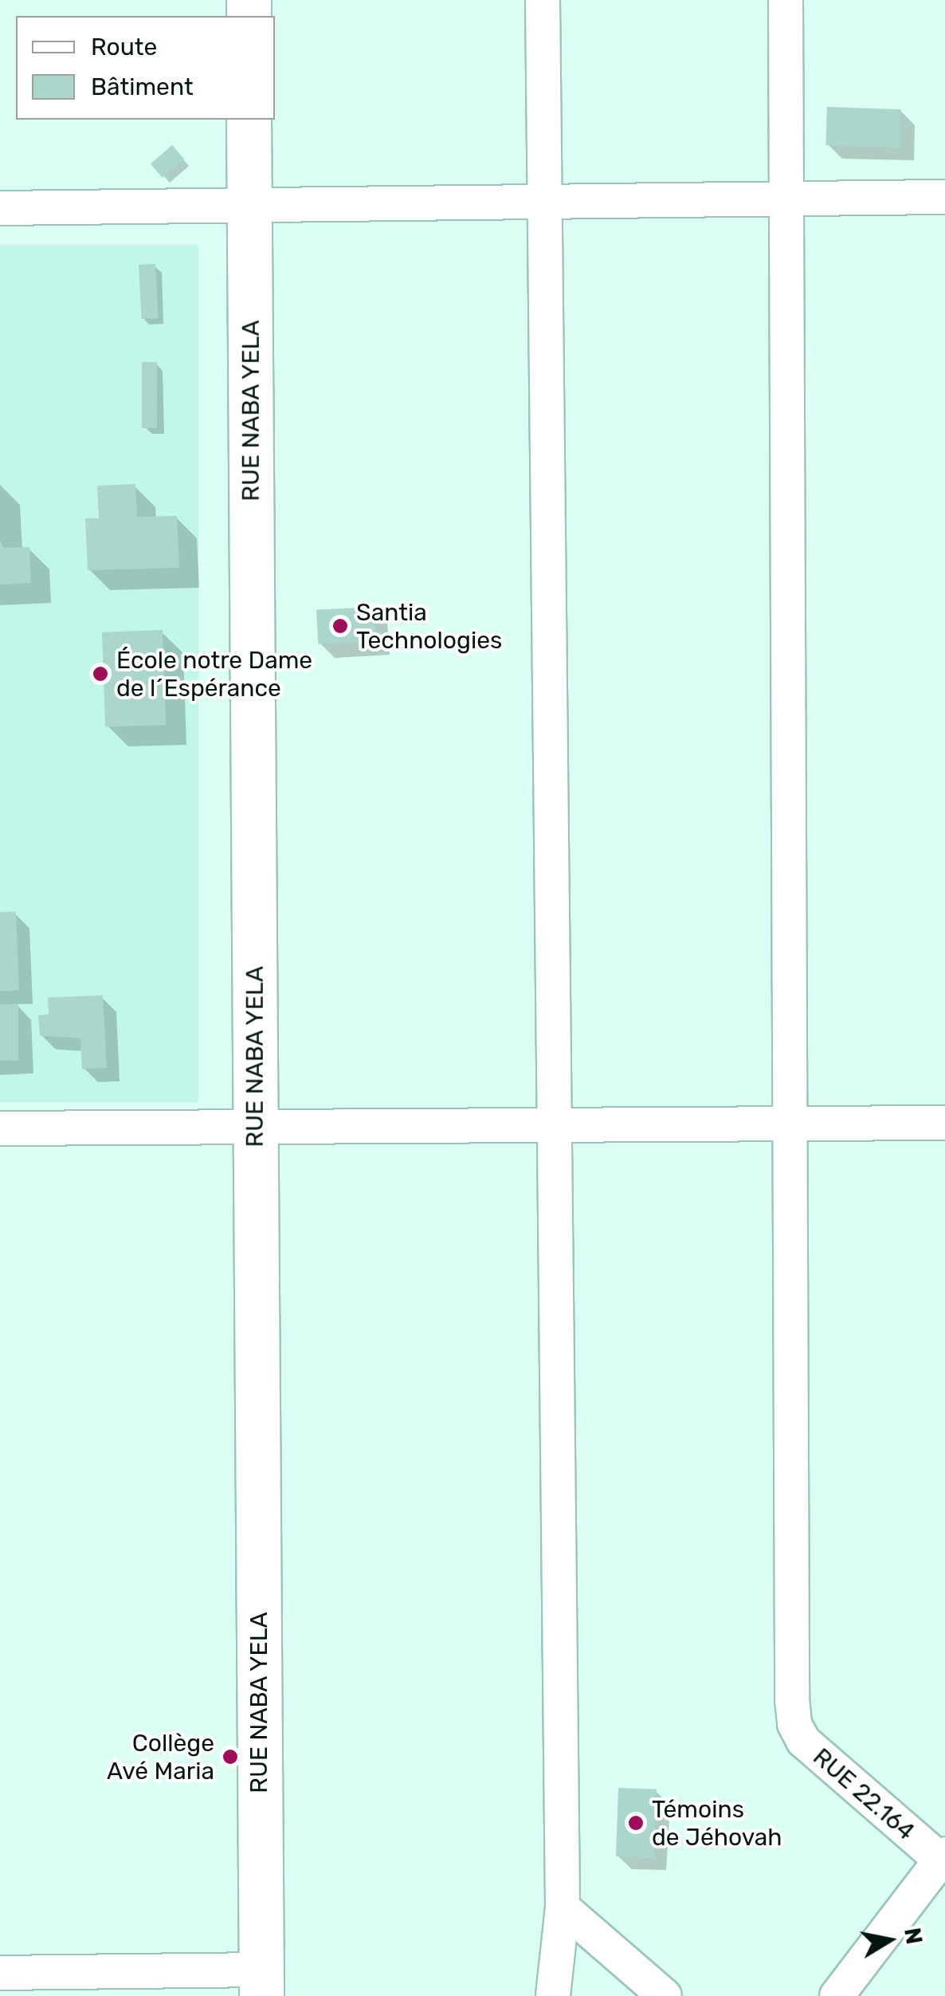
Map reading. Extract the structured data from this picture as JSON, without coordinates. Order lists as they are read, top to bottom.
{
  "streets": {
    "street": ["RUE NABA YELA", "RUE 22.164"]
  },
  "places": [
    "Santia Technologies",
    "École notre Dame de l´Espérance",
    "Collège Avé Maria",
    "Témoins de Jéhovah"
  ],
  "legend": ["Route", "Bâtiment"],
  "north": "right"
}
